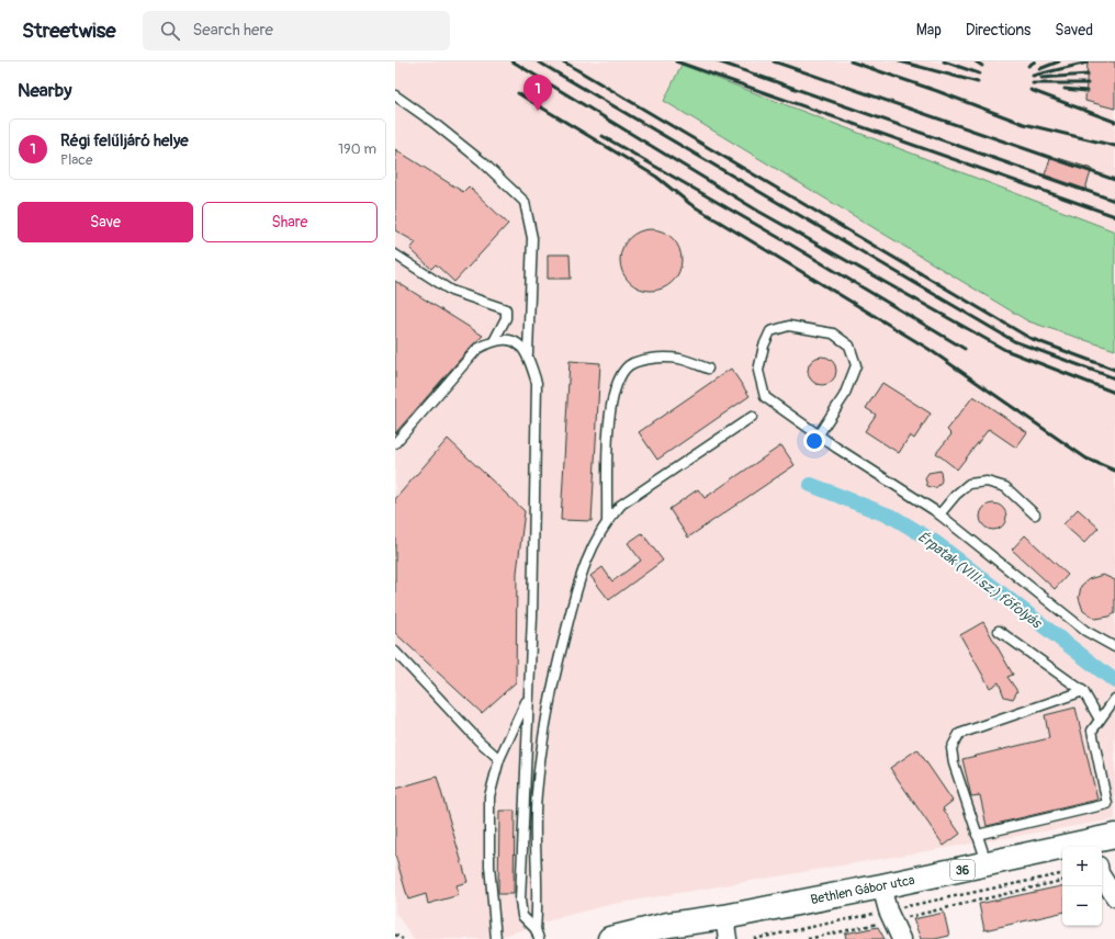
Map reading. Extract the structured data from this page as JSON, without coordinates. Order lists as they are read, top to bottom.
{
  "streets": {
    "main road": ["36", "Bethlen Gábor utca"]
  },
  "water": ["Érpatak (VIII.sz.) főfolyás"],
  "page": {
    "header": "Streetwise",
    "search": "Search here",
    "nav": ["Map", "Directions", "Saved"],
    "heading": "Nearby",
    "pins": "1",
    "list": [
      {
        "mark": "1",
        "name": "Régi felűljáró helye",
        "note": "Place",
        "value": "190 m"
      }
    ],
    "buttons": ["Save", "Share"],
    "map_buttons": ["+", "−"]
  }
}
